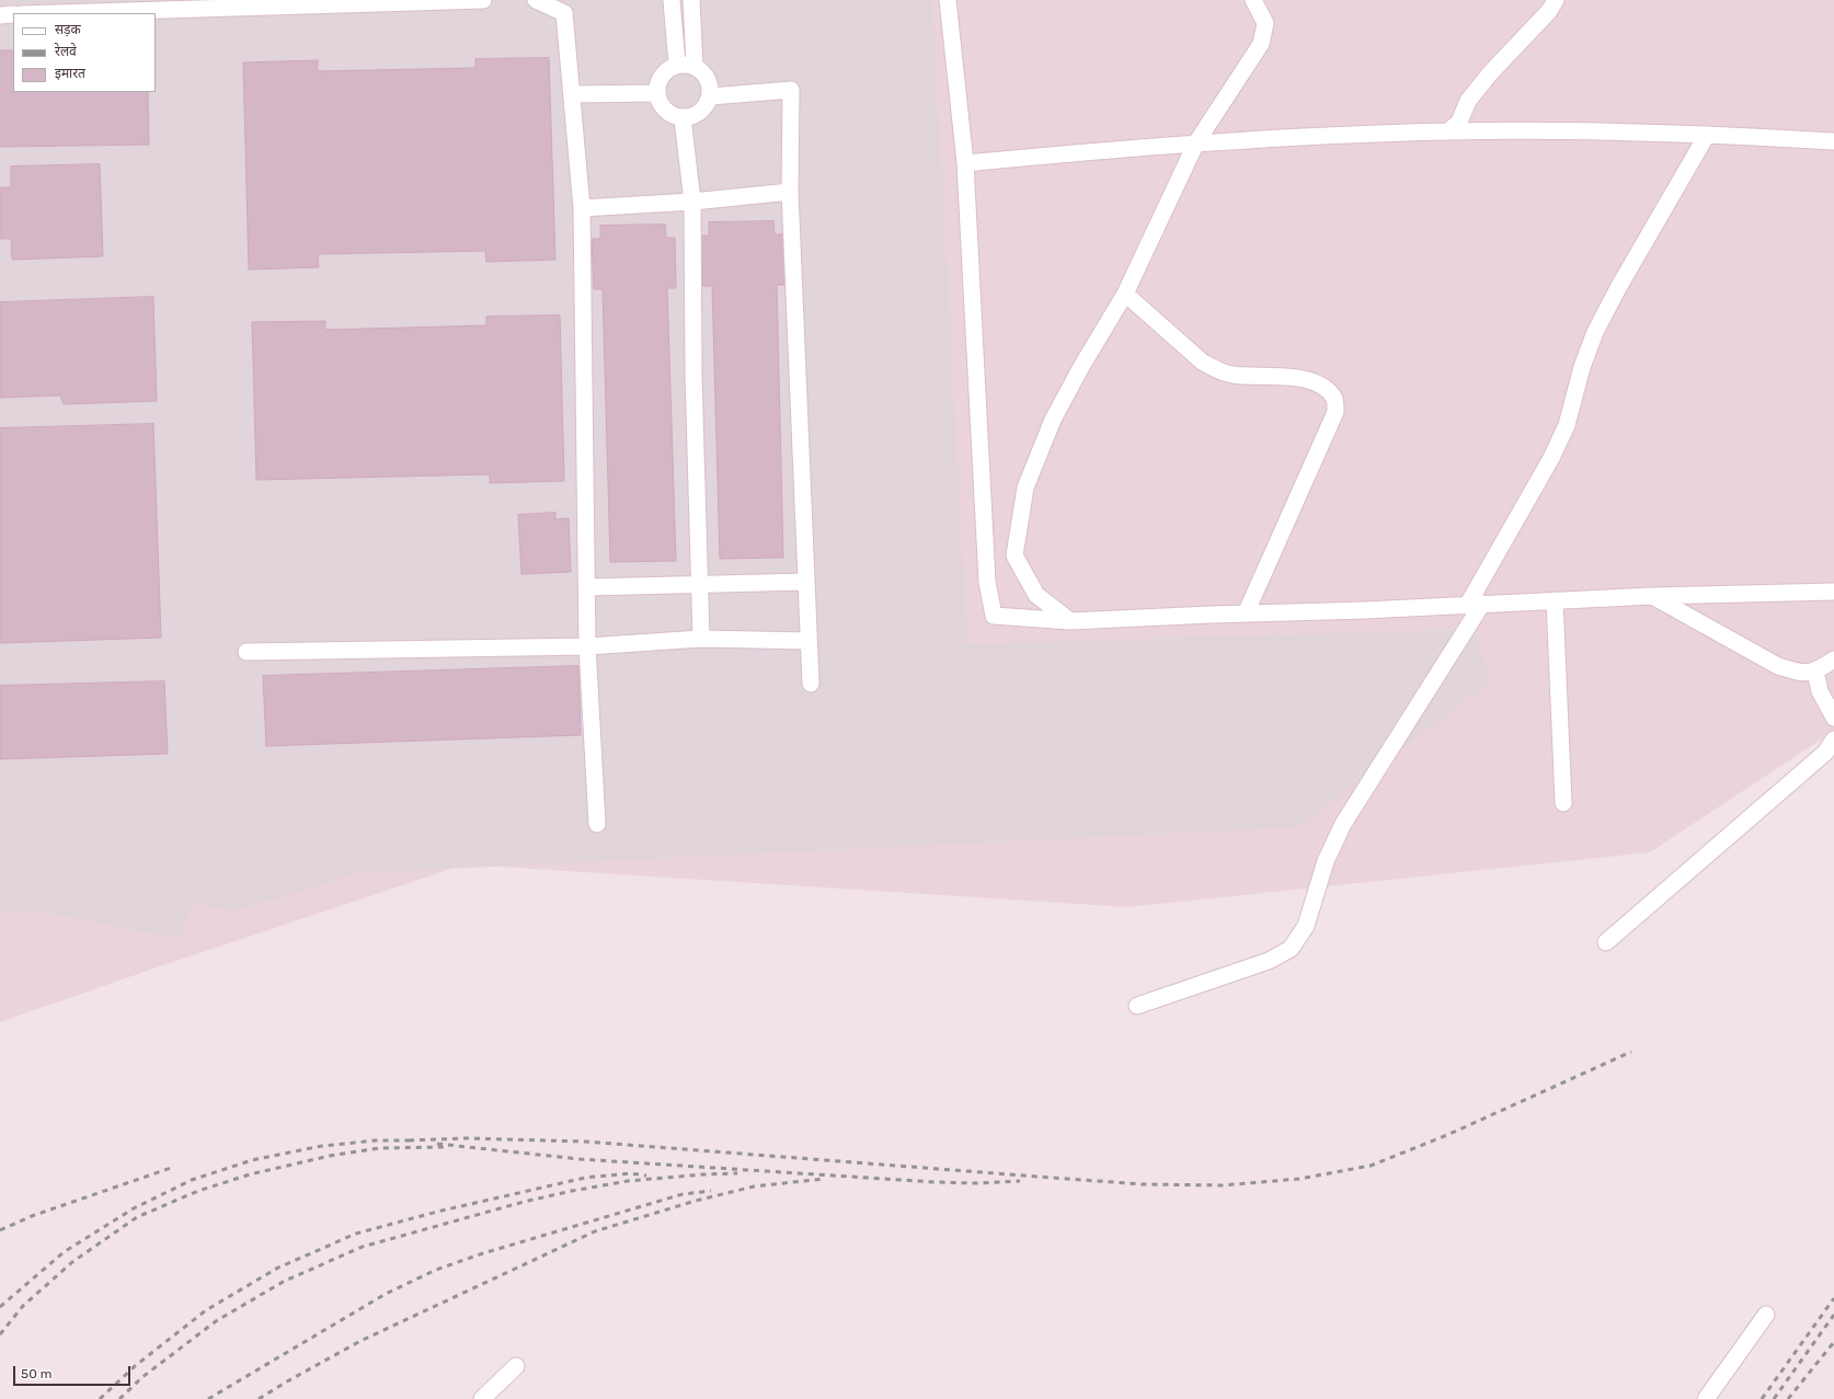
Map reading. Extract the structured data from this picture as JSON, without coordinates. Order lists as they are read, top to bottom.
{
  "legend": ["सड़क", "रेलवे", "इमारत"],
  "scale_bar": "50 m"
}
